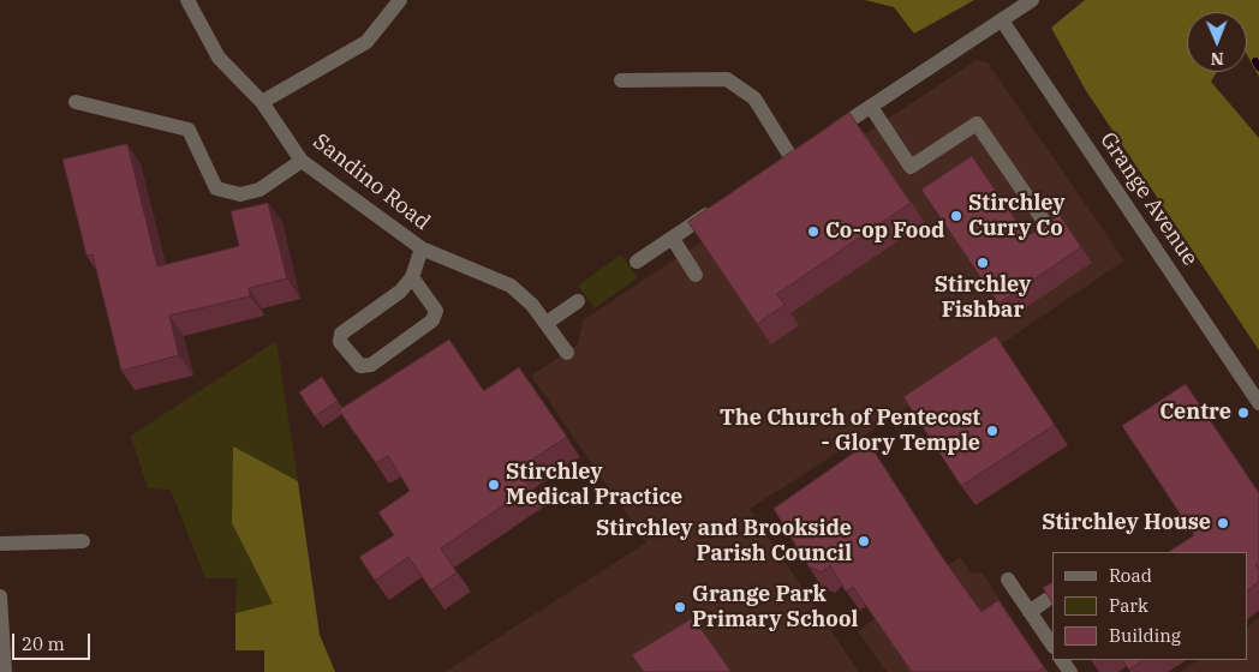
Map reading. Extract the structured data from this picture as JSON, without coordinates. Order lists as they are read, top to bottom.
{
  "streets": {
    "street": ["Sandino Road", "Grange Avenue"]
  },
  "places": [
    "Stirchley Curry Co",
    "Co-op Food",
    "Stirchley Fishbar",
    "Centre",
    "The Church of Pentecost - Glory Temple",
    "Stirchley Medical Practice",
    "Stirchley House",
    "Stirchley and Brookside Parish Council",
    "Grange Park Primary School"
  ],
  "legend": ["Road", "Park", "Building"],
  "scale_bar": "20 m",
  "north": "bottom"
}
